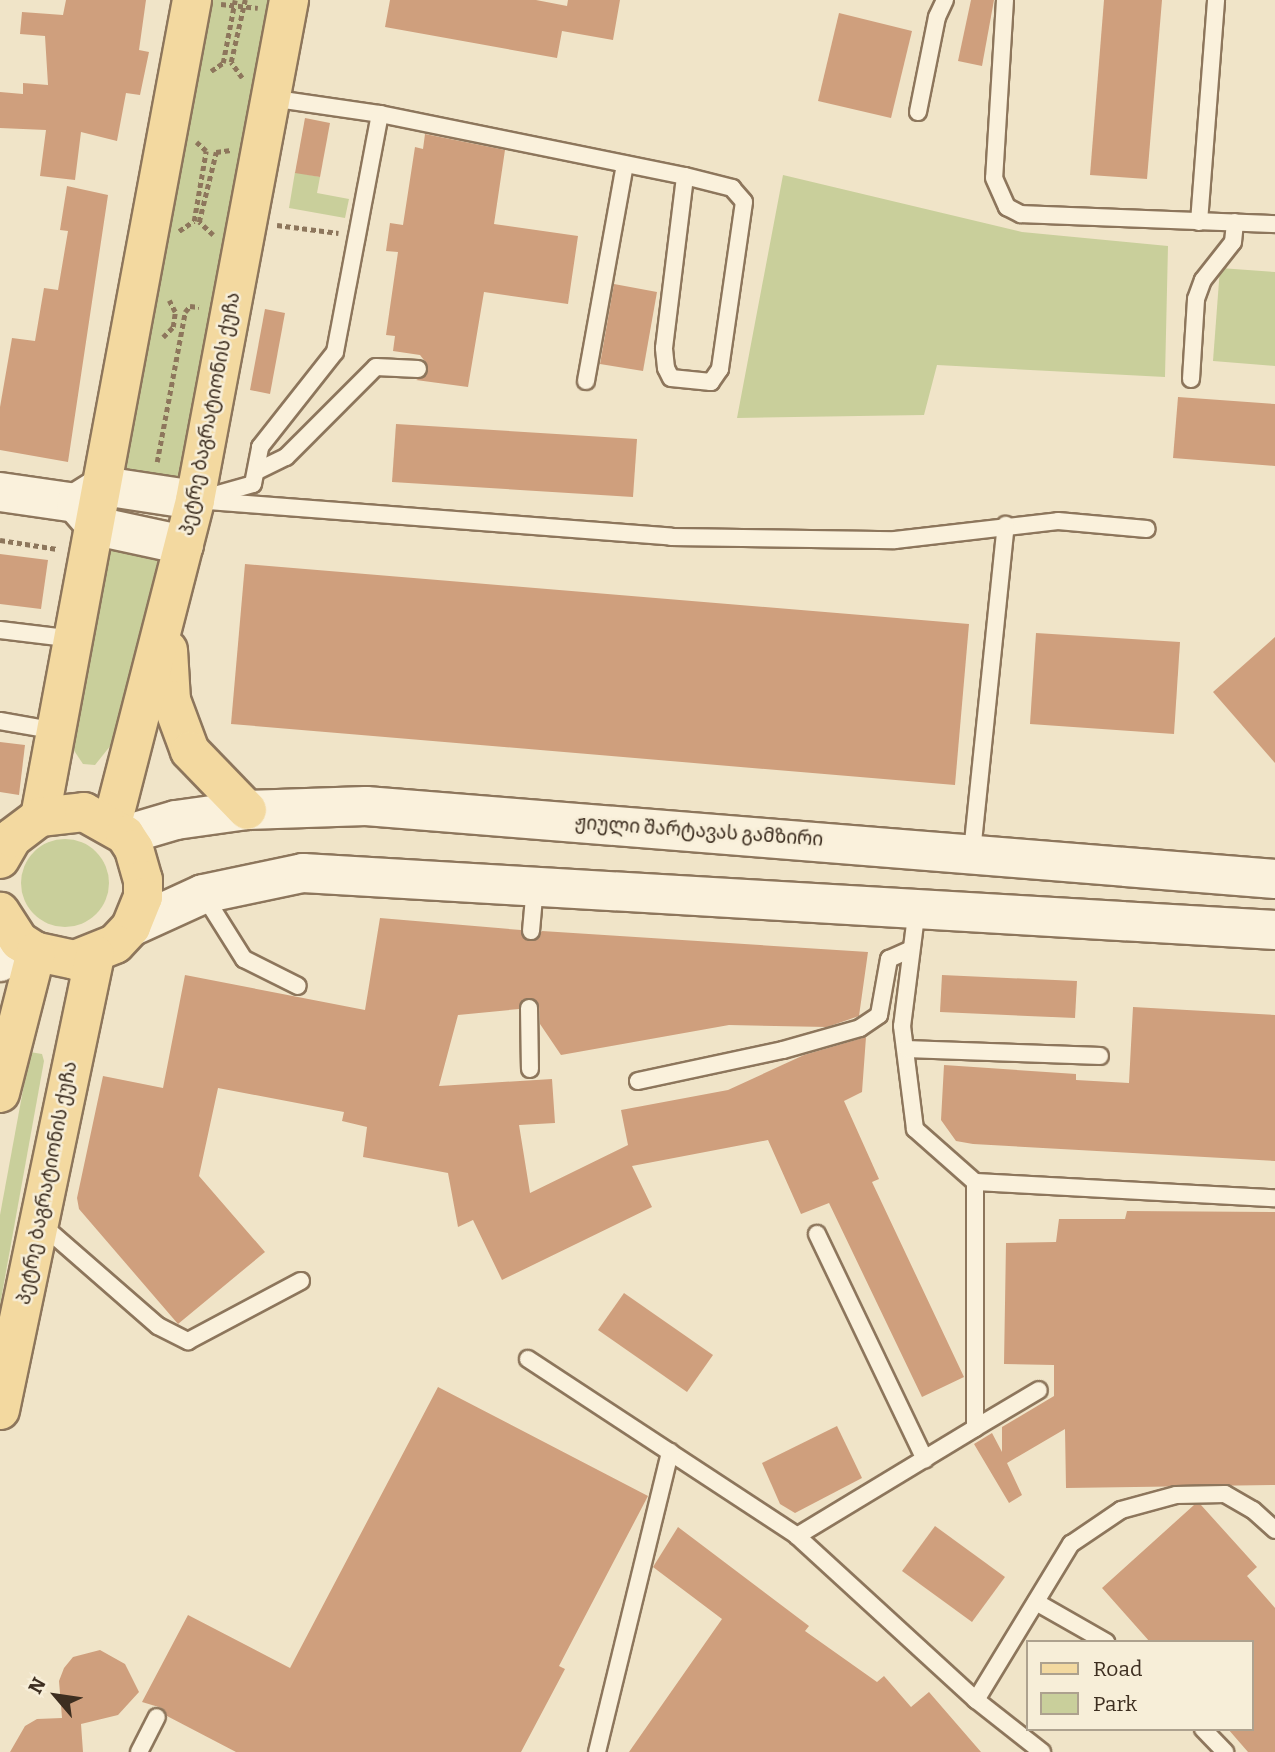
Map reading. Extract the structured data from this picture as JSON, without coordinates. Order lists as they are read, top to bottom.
{
  "streets": {
    "main road": ["პეტრე ბაგრატიონის ქუჩა", "ჟიული შარტავას გამზირი"]
  },
  "crossings": [
    ["პეტრე ბაგრატიონის ქუჩა", "ჟიული შარტავას გამზირი"]
  ],
  "legend": ["Road", "Park"],
  "north": "top left"
}
